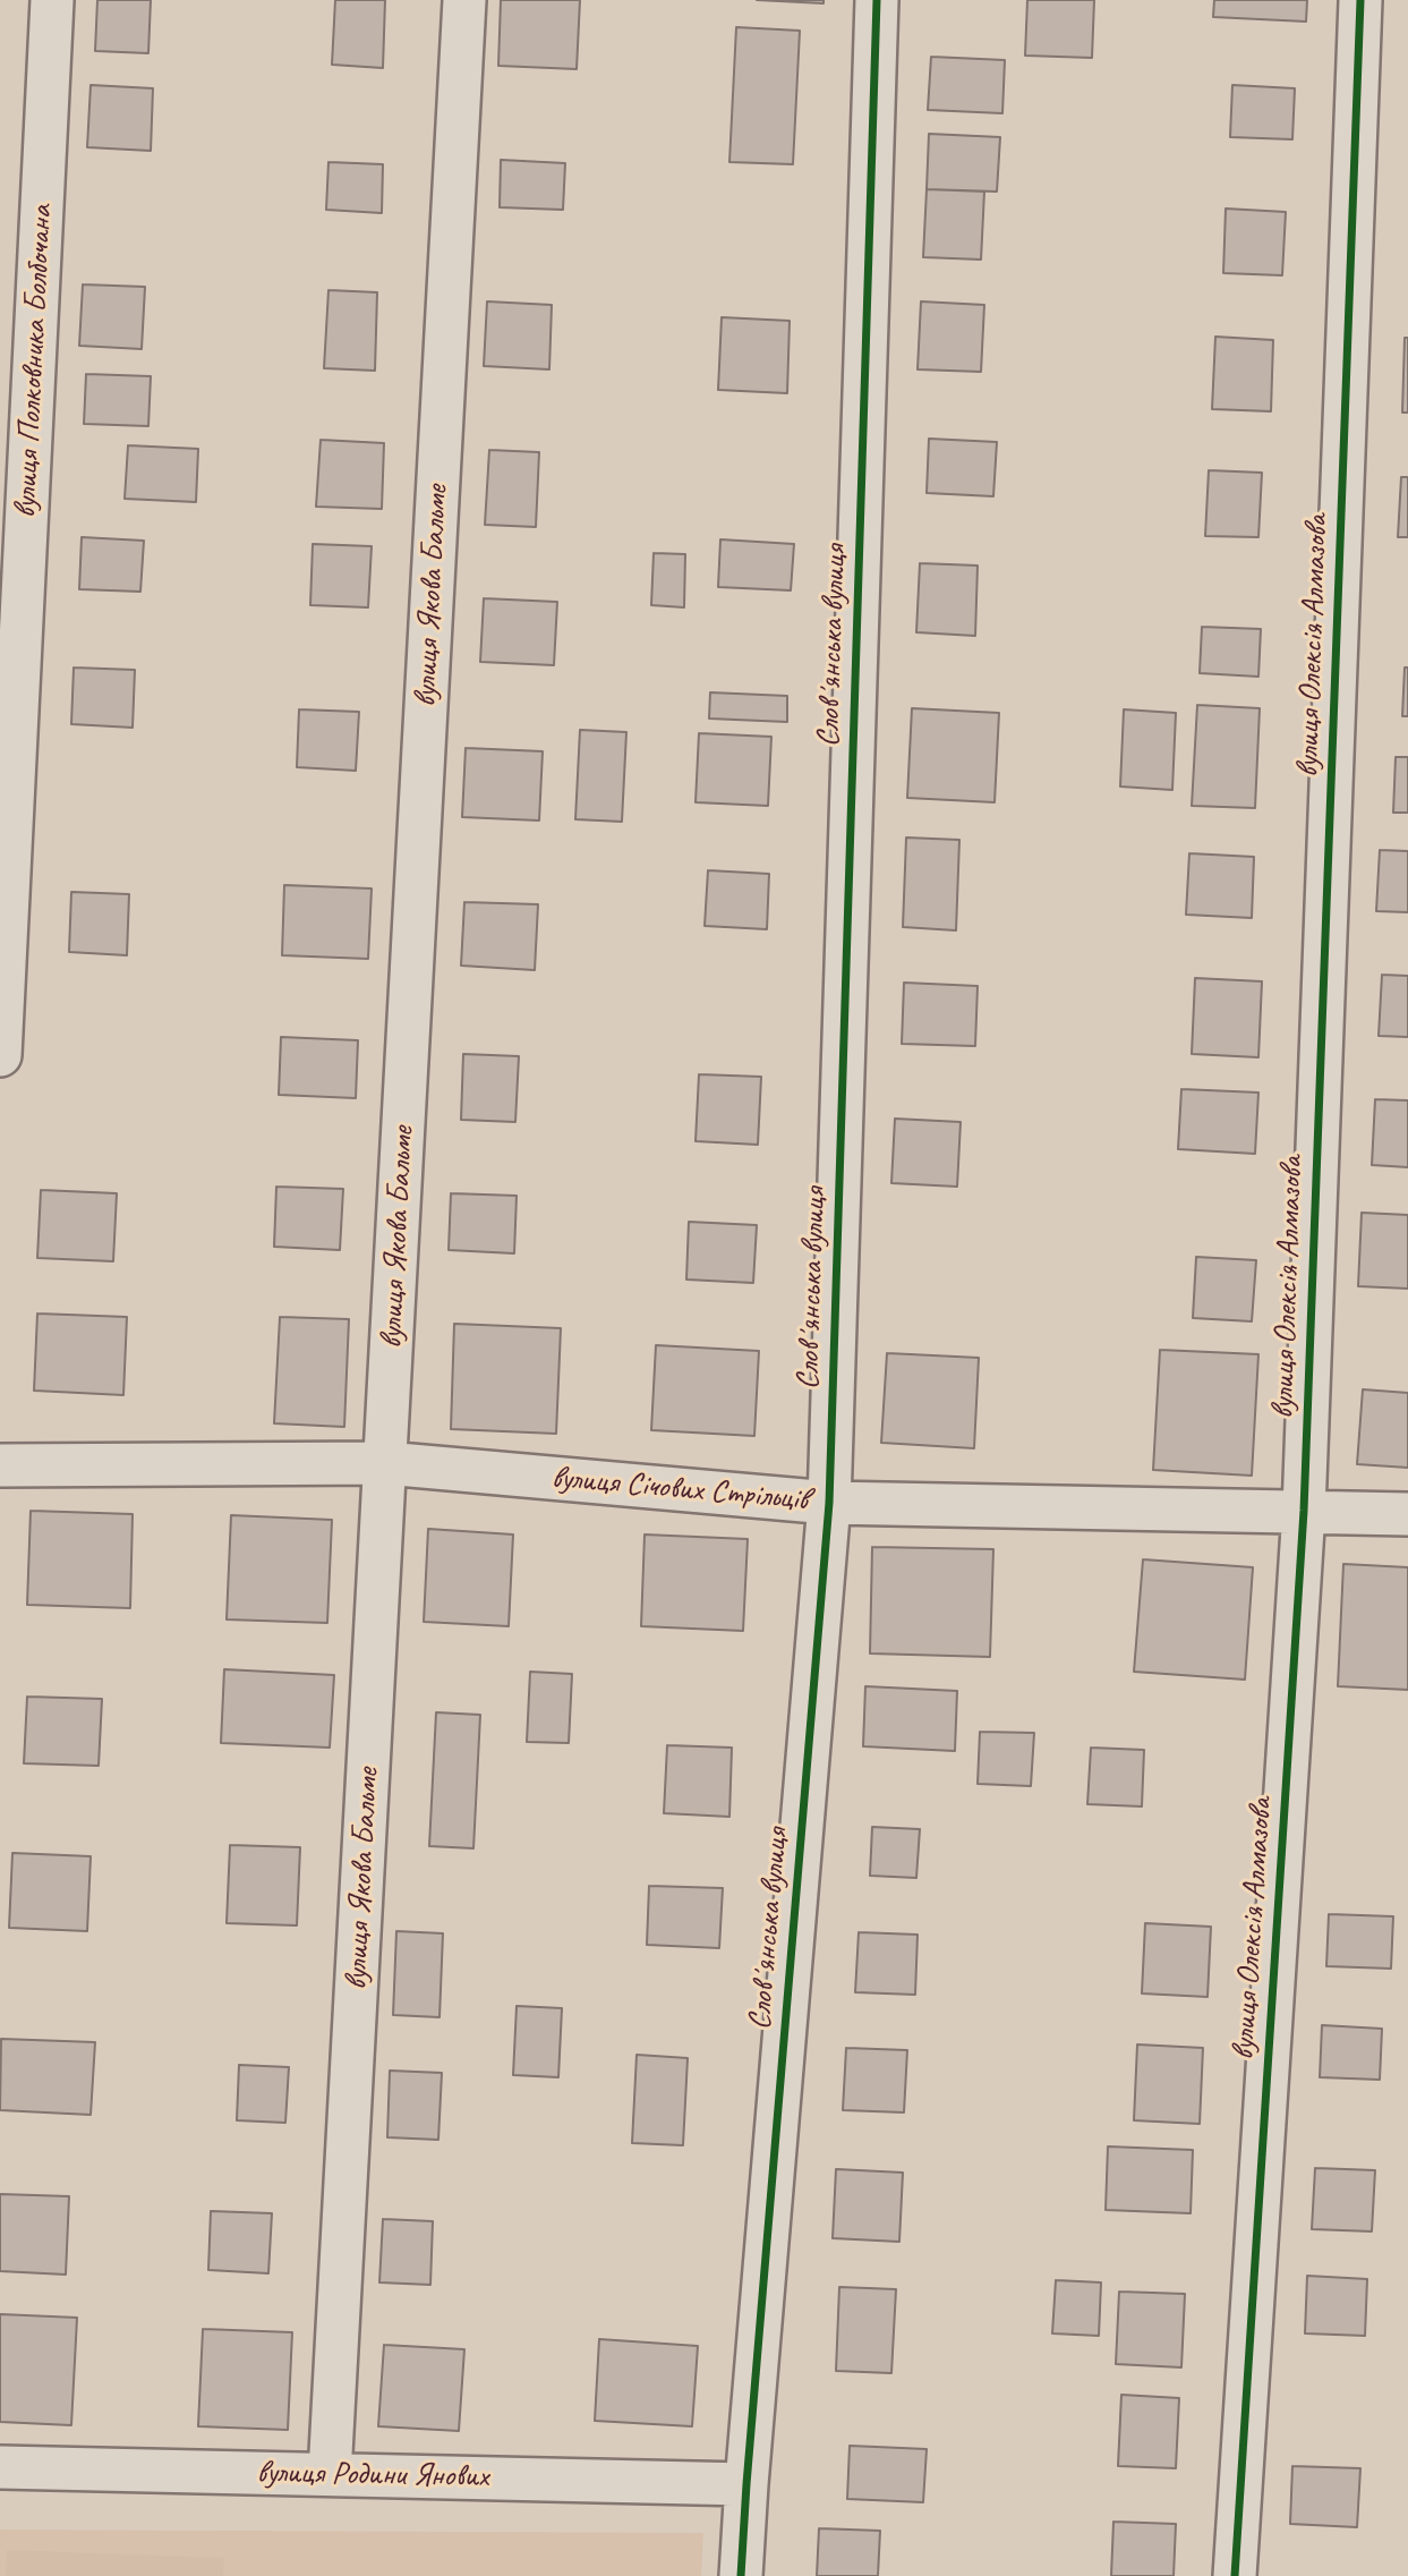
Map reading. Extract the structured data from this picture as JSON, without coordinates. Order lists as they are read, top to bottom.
{
  "streets": {
    "street": [
      "вулиця Полковника Болбочана",
      "вулиця Якова Бальме",
      "Словʼянська вулиця",
      "вулиця Олексія Алмазова",
      "вулиця Січових Стрільців",
      "вулиця Родини Янових"
    ]
  },
  "crossings": [
    ["вулиця Якова Бальме", "вулиця Січових Стрільців"],
    ["вулиця Якова Бальме", "вулиця Родини Янових"],
    ["Словʼянська вулиця", "вулиця Січових Стрільців"],
    ["Словʼянська вулиця", "вулиця Родини Янових"],
    ["вулиця Олексія Алмазова", "вулиця Січових Стрільців"]
  ]
}
